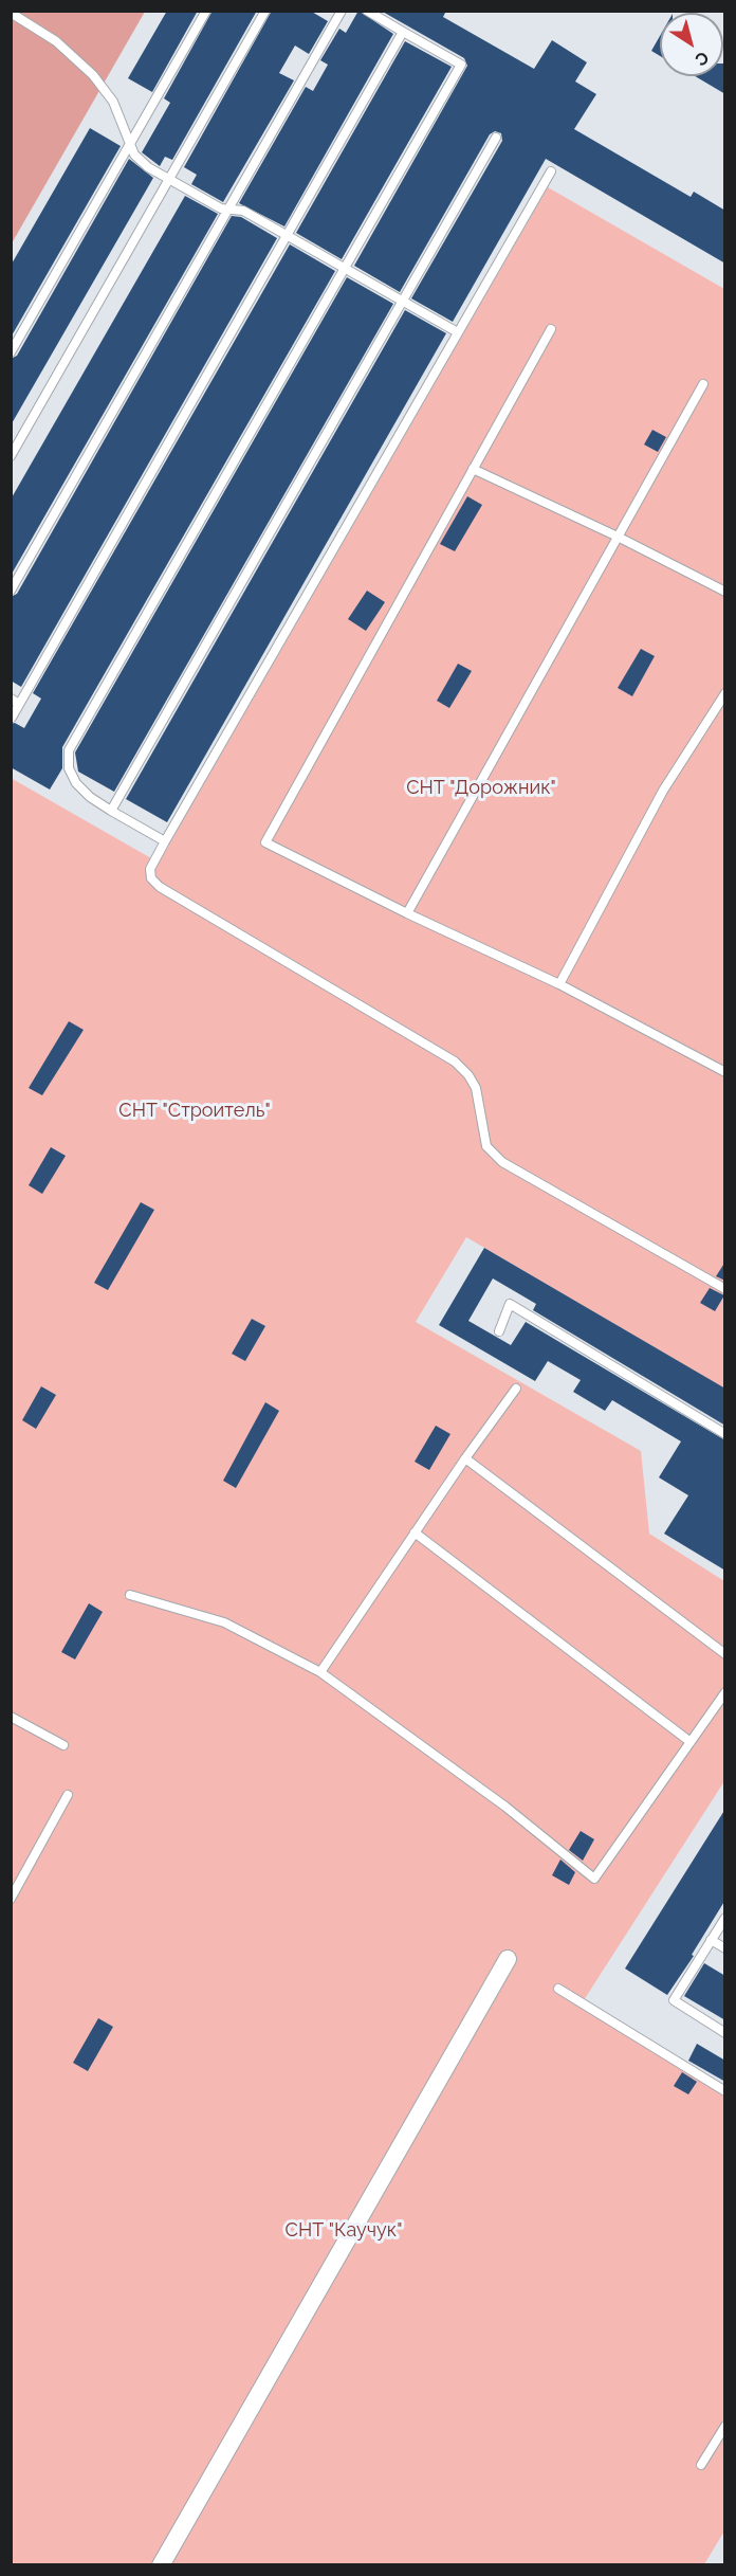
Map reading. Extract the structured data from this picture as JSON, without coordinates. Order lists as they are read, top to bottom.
{
  "parks": ["СНТ \"Дорожник\"", "СНТ \"Строитель\"", "СНТ \"Каучук\""],
  "north": "bottom right"
}
